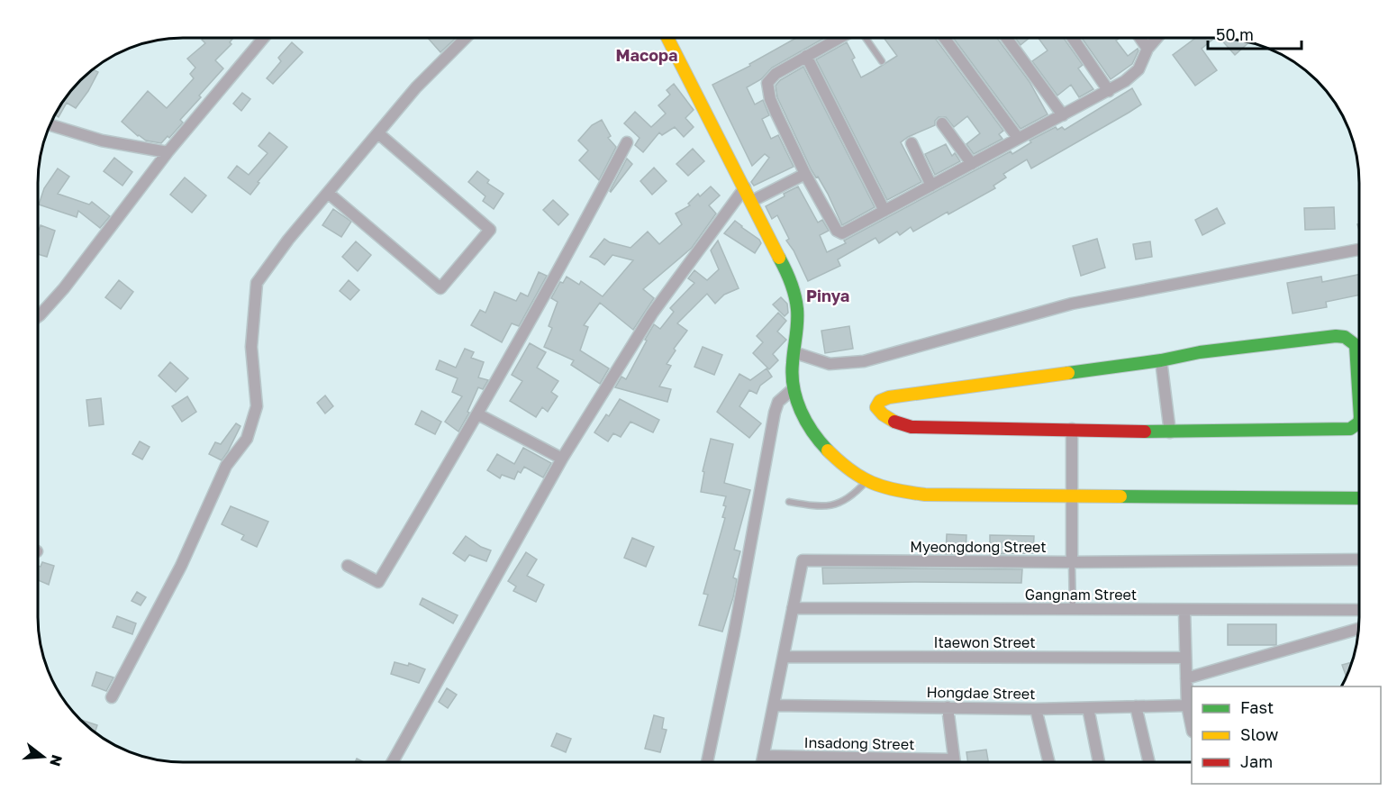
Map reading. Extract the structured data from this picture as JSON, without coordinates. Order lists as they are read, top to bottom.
{
  "streets": {
    "street": [
      "Myeongdong Street",
      "Gangnam Street",
      "Itaewon Street",
      "Hongdae Street",
      "Insadong Street"
    ]
  },
  "crossings": [
    ["Myeongdong Street", "Gangnam Street"],
    ["Myeongdong Street", "Itaewon Street"],
    ["Myeongdong Street", "Hongdae Street"],
    ["Myeongdong Street", "Insadong Street"]
  ],
  "districts": ["Macopa", "Pinya"],
  "legend": ["Fast", "Slow", "Jam"],
  "scale_bar": "50 m",
  "north": "right"
}
